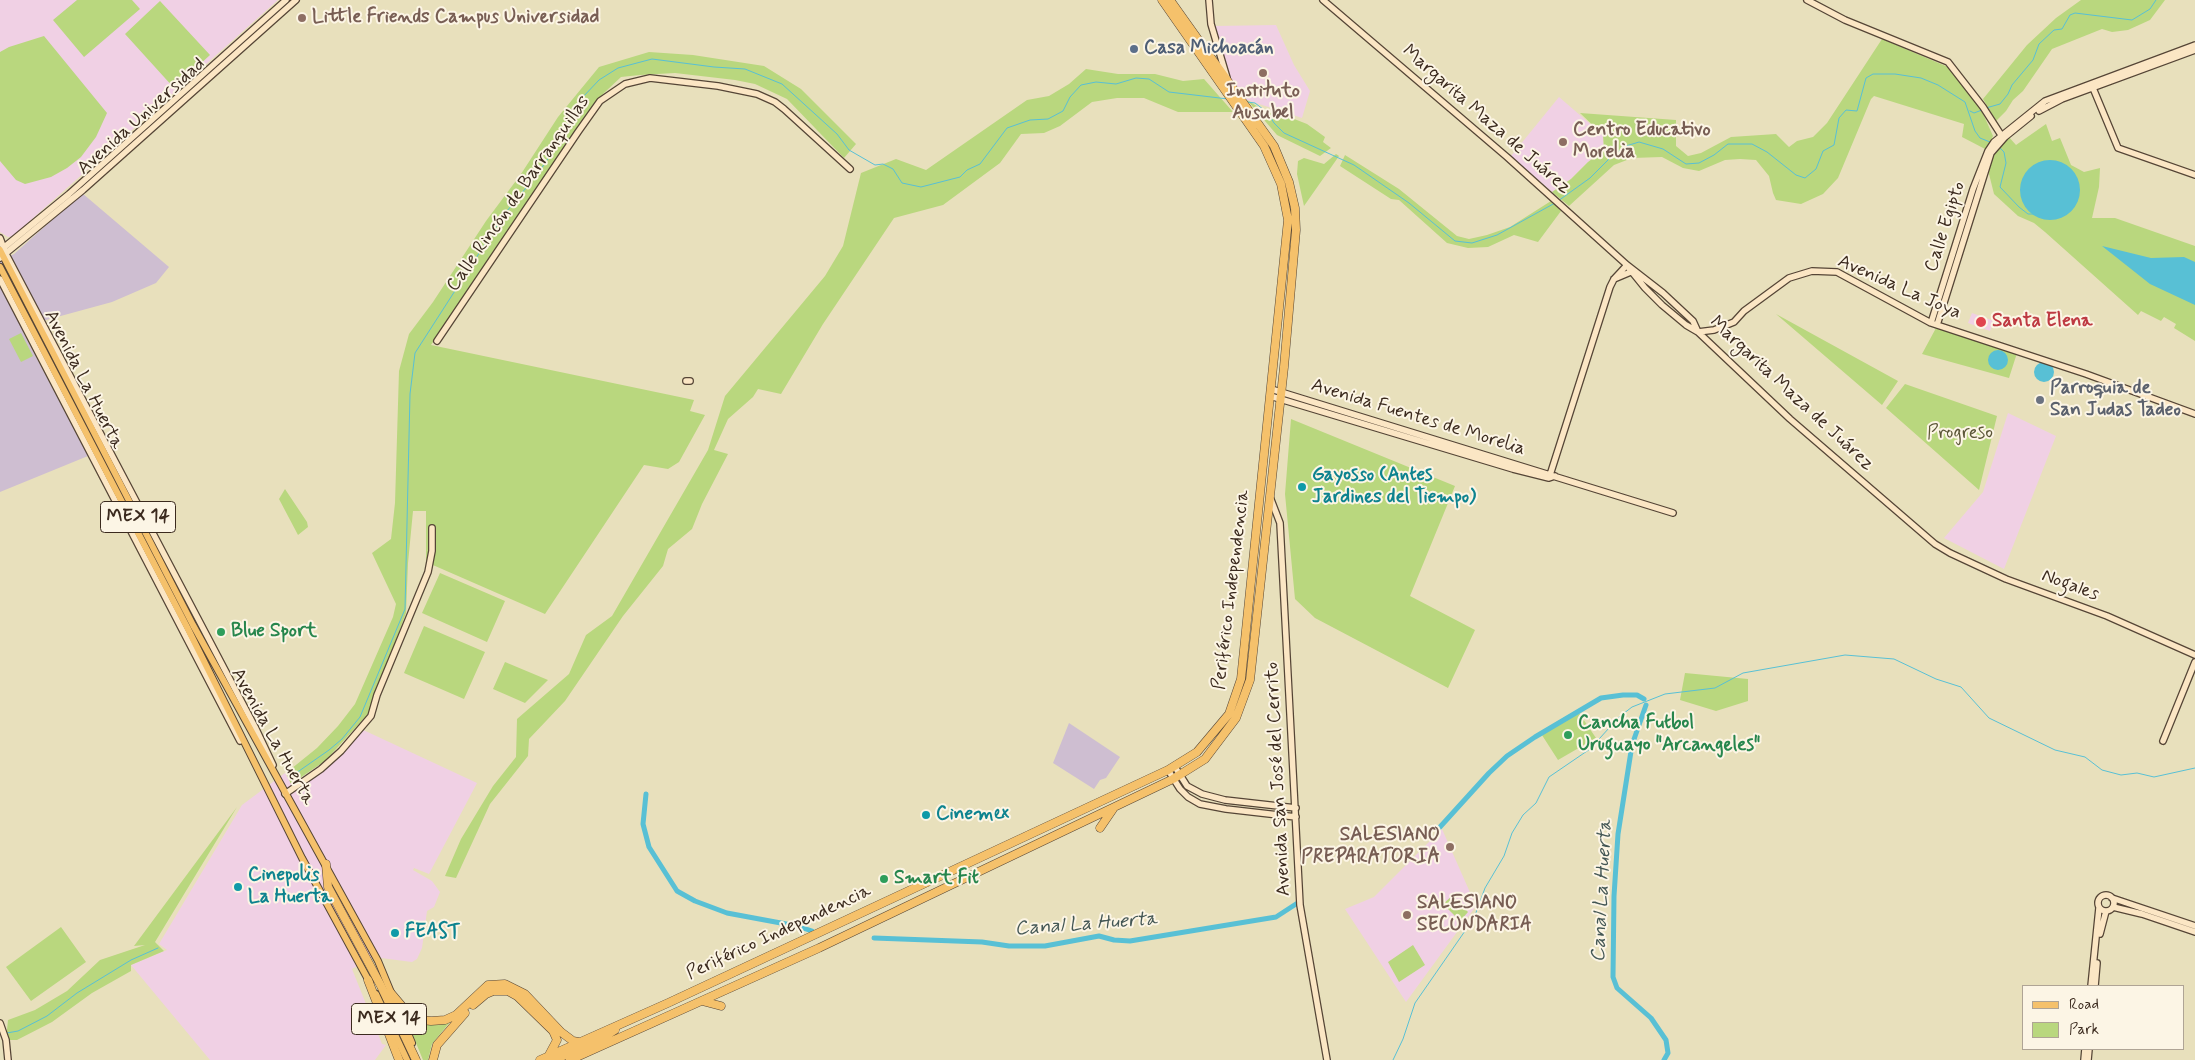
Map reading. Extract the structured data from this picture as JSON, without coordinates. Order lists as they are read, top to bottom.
{
  "streets": {
    "highway": ["Periférico Independencia"],
    "main road": ["Avenida La Huerta", "MEX 14"],
    "street": [
      "Avenida Universidad",
      "Margarita Maza de Juárez",
      "Calle Rincón de Barranquillas",
      "Calle Egipto",
      "Avenida La Joya",
      "Avenida Fuentes de Morelia",
      "Nogales",
      "Avenida San José del Cerrito"
    ]
  },
  "crossings": [
    ["Avenida Universidad", "Avenida La Huerta"],
    ["Margarita Maza de Juárez", "Avenida La Joya"],
    ["Margarita Maza de Juárez", "Nogales"],
    ["Calle Egipto", "Avenida La Joya"],
    ["Avenida La Huerta", "MEX 14"],
    ["Avenida Fuentes de Morelia", "Periférico Independencia"],
    ["Periférico Independencia", "Avenida San José del Cerrito"]
  ],
  "water": ["Canal La Huerta"],
  "parks": ["Progreso"],
  "places": [
    "Little Friends Campus Universidad",
    "Casa Michoacán",
    "Instituto Ausubel",
    "Centro Educativo Morelia",
    "Santa Elena",
    "Parroquia de San Judas Tadeo",
    "Gayosso (Antes Jardines del Tiempo)",
    "Blue Sport",
    "Cancha Futbol Uruguayo \"Arcangeles\"",
    "Cinemex",
    "SALESIANO PREPARATORIA",
    "Smart Fit",
    "Cinepolis La Huerta",
    "SALESIANO SECUNDARIA",
    "FEAST"
  ],
  "legend": ["Road", "Park"]
}
